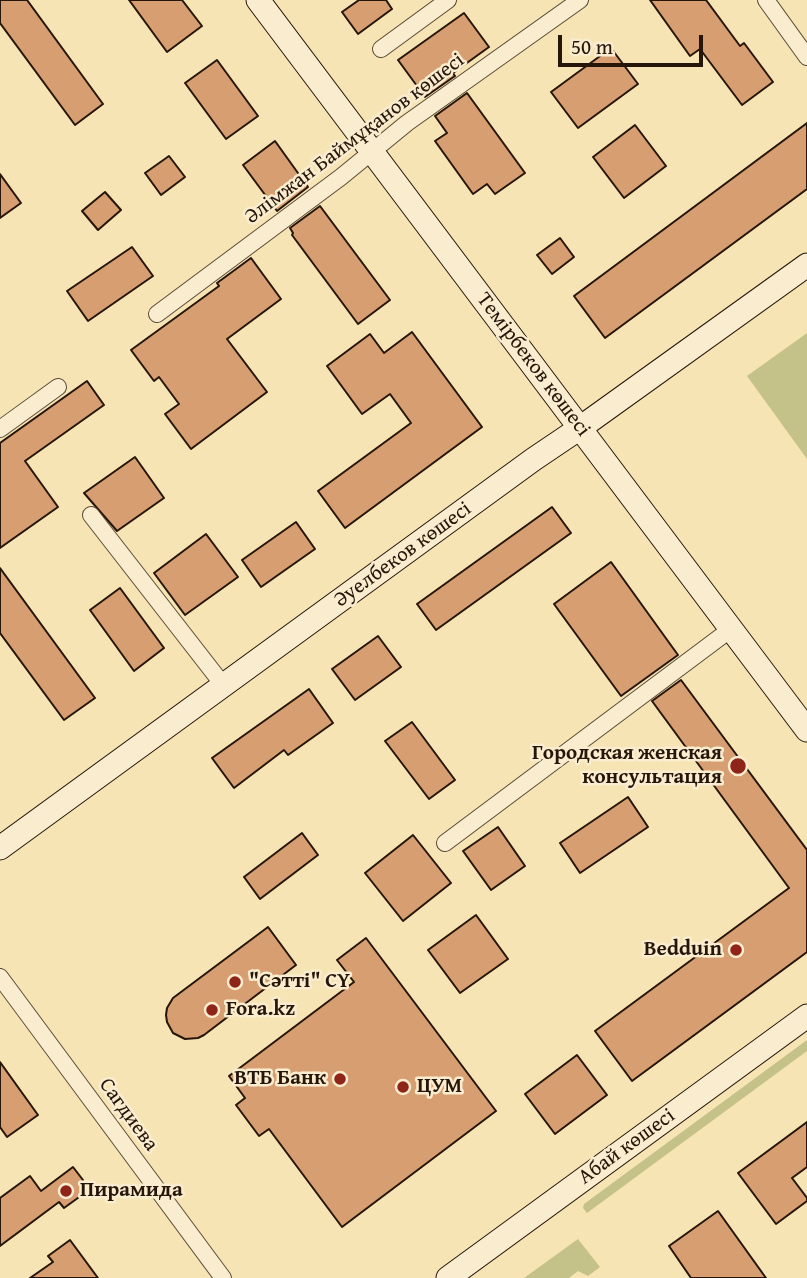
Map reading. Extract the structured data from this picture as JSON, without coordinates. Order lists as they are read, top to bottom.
{
  "streets": {
    "street": [
      "Әлімжан Баймұқанов көшесі",
      "Темірбеков көшесі",
      "Әуелбеков көшесі",
      "Сагдиева",
      "Абай көшесі"
    ]
  },
  "crossings": [
    ["Әлімжан Баймұқанов көшесі", "Темірбеков көшесі"],
    ["Темірбеков көшесі", "Әуелбеков көшесі"]
  ],
  "places": [
    "Городская женская консультация",
    "Bedduin",
    "\"Сәтті\" СY",
    "Fora.kz",
    "ВТБ Банк",
    "ЦУМ",
    "Пирамида"
  ],
  "scale_bar": "50 m"
}
